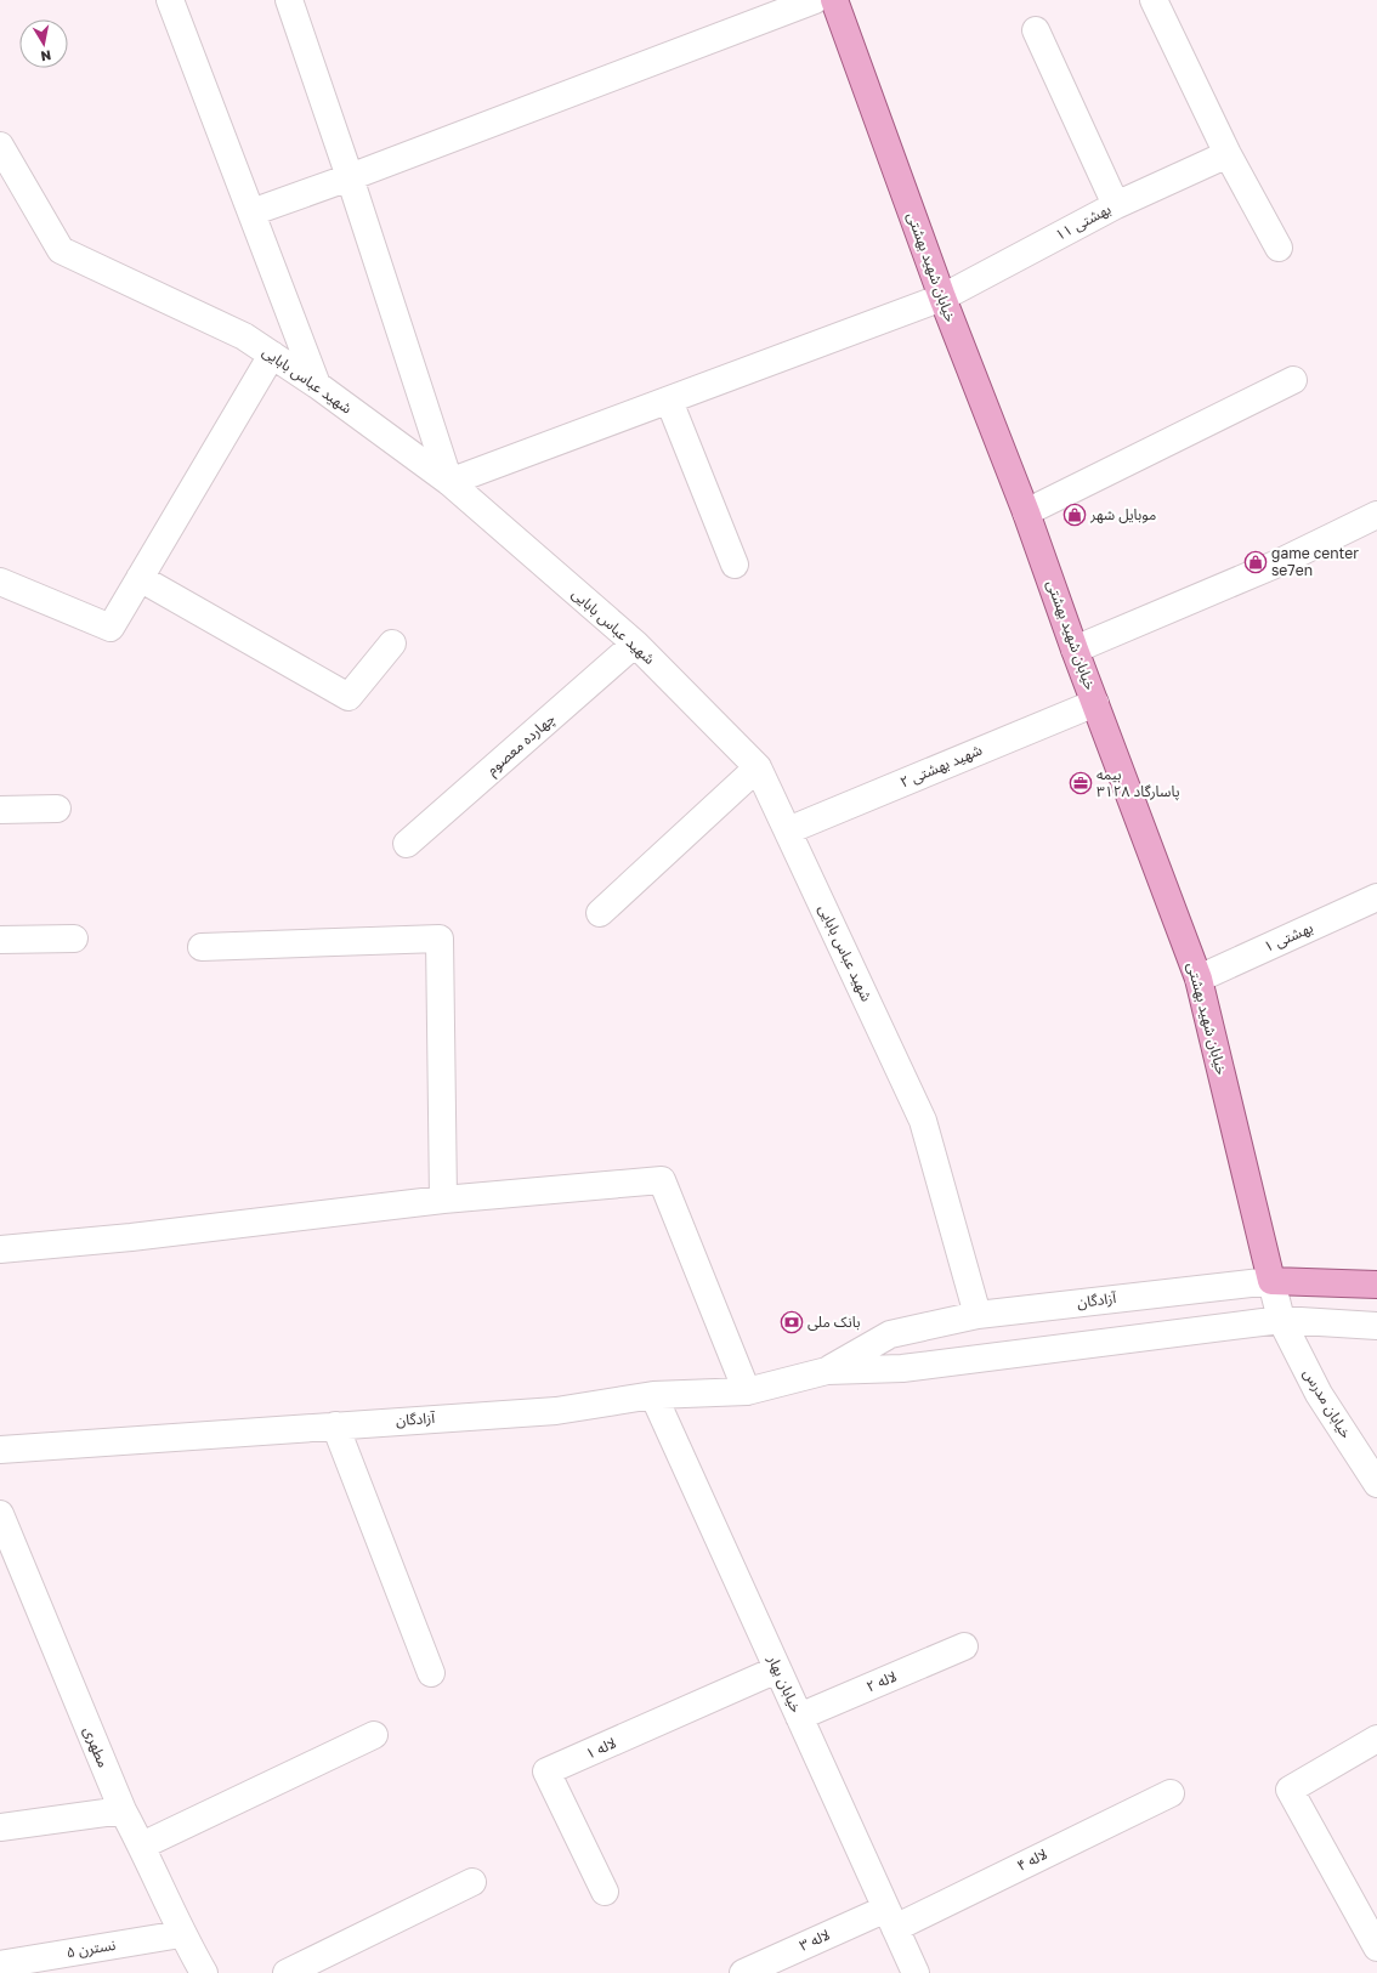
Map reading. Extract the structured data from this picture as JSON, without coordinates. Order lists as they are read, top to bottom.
{
  "streets": {
    "main road": ["خیابان شهید بهشتی", "آزادگان"],
    "street": [
      "بهشتی ۱۱",
      "شهید عباس بابایی",
      "چهارده معصوم",
      "شهید بهشتی ۲",
      "بهشتی ۱",
      "خیابان مدرس",
      "لاله ۲",
      "خیابان بهار",
      "مطهری",
      "لاله ۱",
      "لاله ۴",
      "لاله ۳",
      "نسترن ۵"
    ]
  },
  "crossings": [
    ["بهشتی ۱۱", "خیابان شهید بهشتی"],
    ["بهشتی ۱۱", "شهید عباس بابایی"],
    ["خیابان شهید بهشتی", "شهید بهشتی ۲"],
    ["خیابان شهید بهشتی", "بهشتی ۱"],
    ["خیابان شهید بهشتی", "آزادگان"],
    ["خیابان شهید بهشتی", "خیابان مدرس"],
    ["شهید عباس بابایی", "چهارده معصوم"],
    ["شهید عباس بابایی", "شهید بهشتی ۲"],
    ["شهید عباس بابایی", "آزادگان"],
    ["آزادگان", "خیابان مدرس"],
    ["آزادگان", "خیابان بهار"],
    ["لاله ۲", "خیابان بهار"],
    ["خیابان بهار", "لاله ۱"],
    ["خیابان بهار", "لاله ۴"],
    ["خیابان بهار", "لاله ۳"],
    ["مطهری", "نسترن ۵"],
    ["لاله ۴", "لاله ۳"]
  ],
  "places": {
    "shop": ["موبایل شهر", "game center se7en"],
    "office": ["بیمه پاسارگاد ۳۱۲۸"],
    "bank": ["بانک ملی"]
  },
  "north": "bottom"
}
